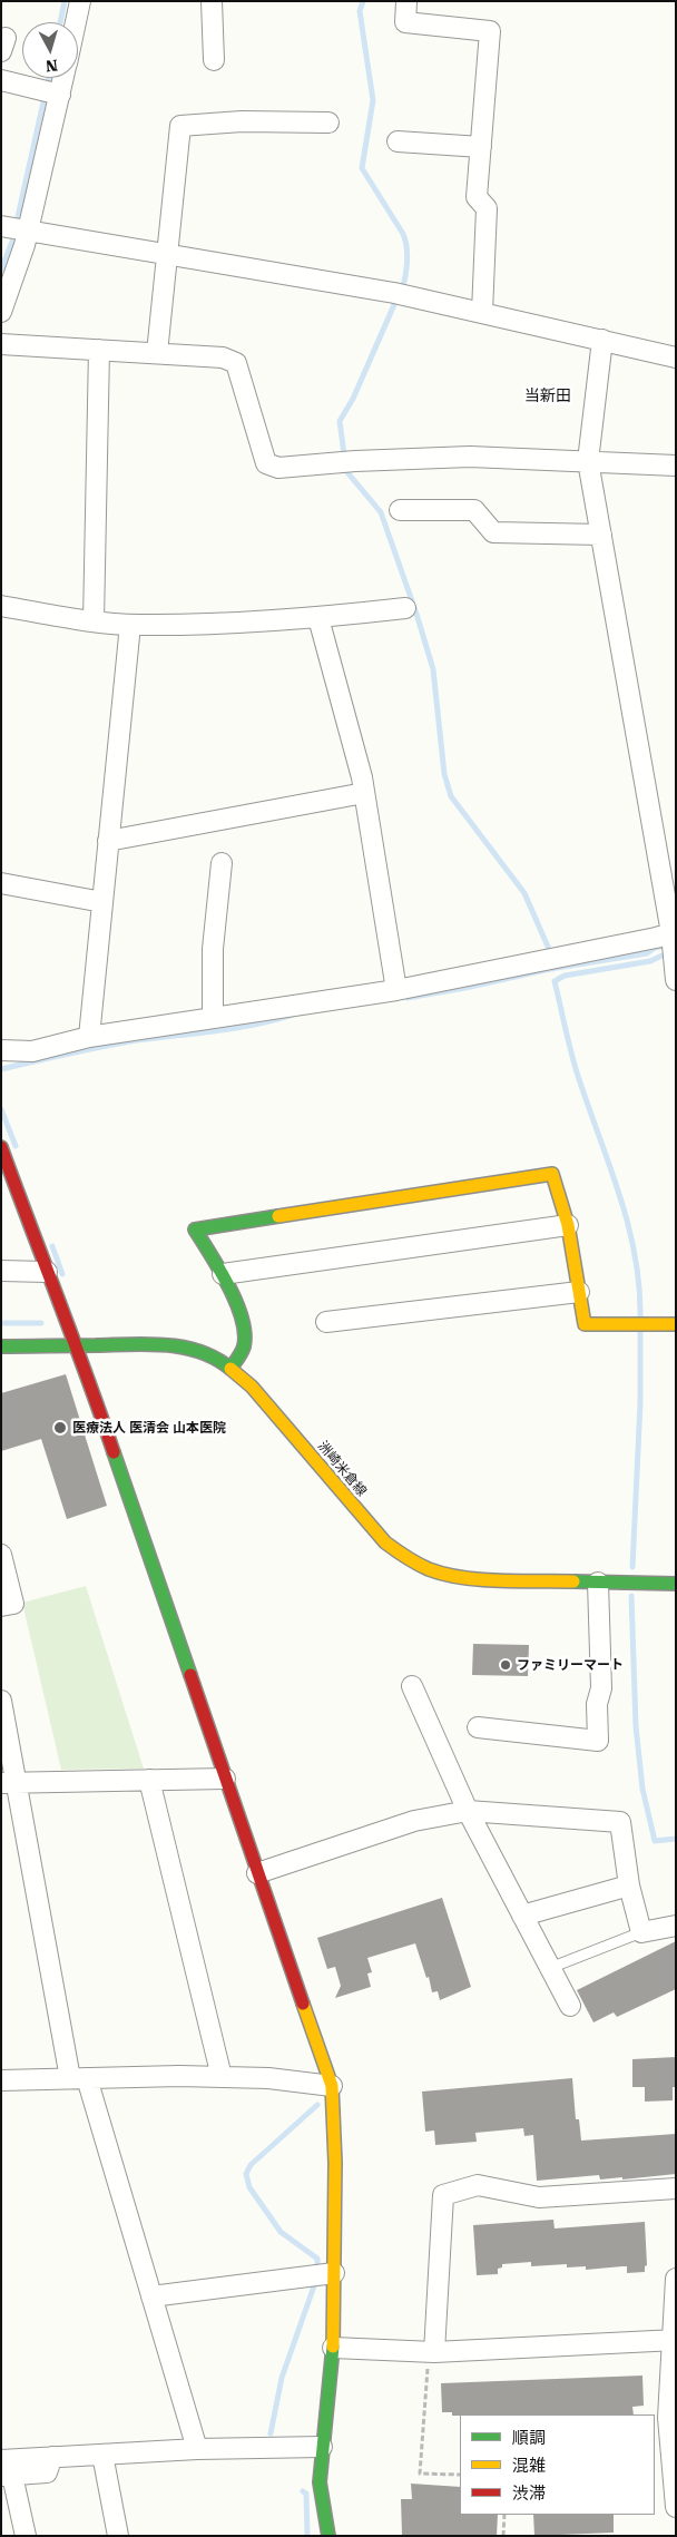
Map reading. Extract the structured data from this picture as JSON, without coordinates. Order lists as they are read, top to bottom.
{
  "streets": {
    "street": ["洲崎米倉線"]
  },
  "districts": ["当新田"],
  "places": ["医療法人 医清会 山本医院", "ファミリーマート"],
  "legend": ["順調", "混雑", "渋滞"],
  "north": "bottom"
}
